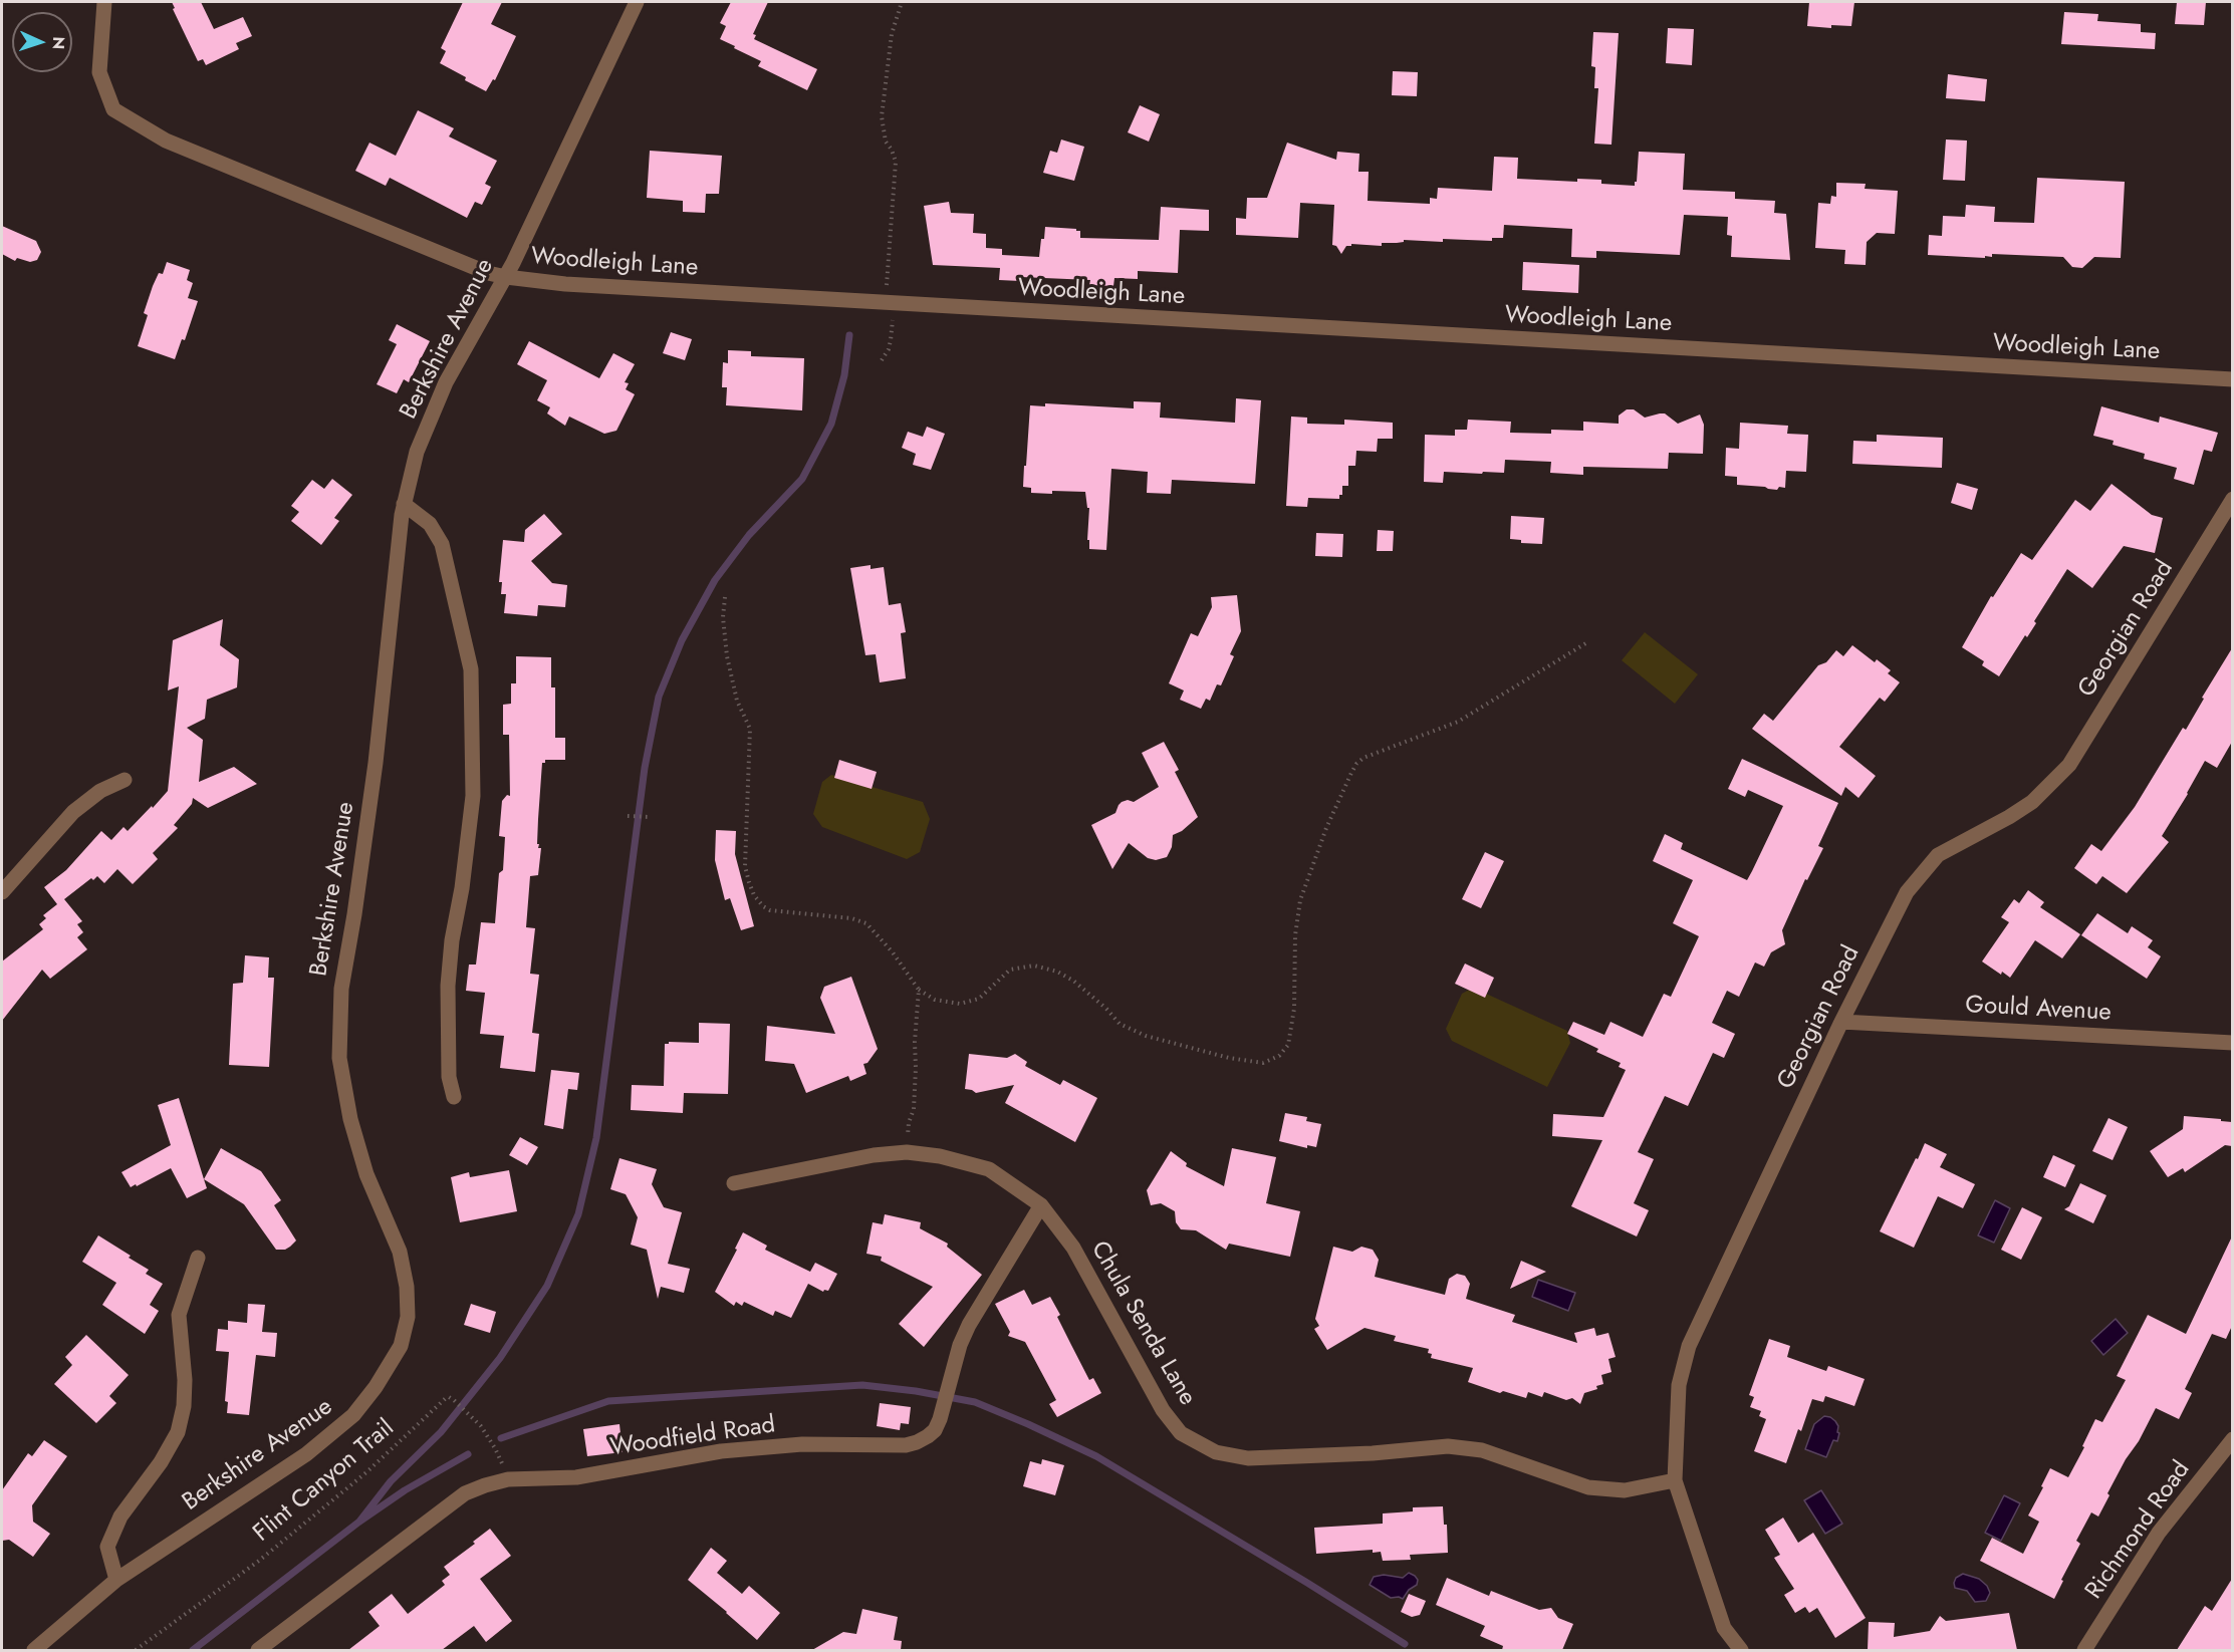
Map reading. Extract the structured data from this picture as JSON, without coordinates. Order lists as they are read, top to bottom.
{
  "streets": {
    "street": [
      "Woodleigh Lane",
      "Berkshire Avenue",
      "Georgian Road",
      "Gould Avenue",
      "Chula Senda Lane",
      "Woodfield Road",
      "Richmond Road"
    ],
    "path": ["Flint Canyon Trail"]
  },
  "crossings": [
    ["Woodleigh Lane", "Berkshire Avenue"],
    ["Georgian Road", "Gould Avenue"],
    ["Georgian Road", "Chula Senda Lane"],
    ["Chula Senda Lane", "Woodfield Road"],
    ["Woodfield Road", "Flint Canyon Trail"]
  ],
  "north": "right"
}
